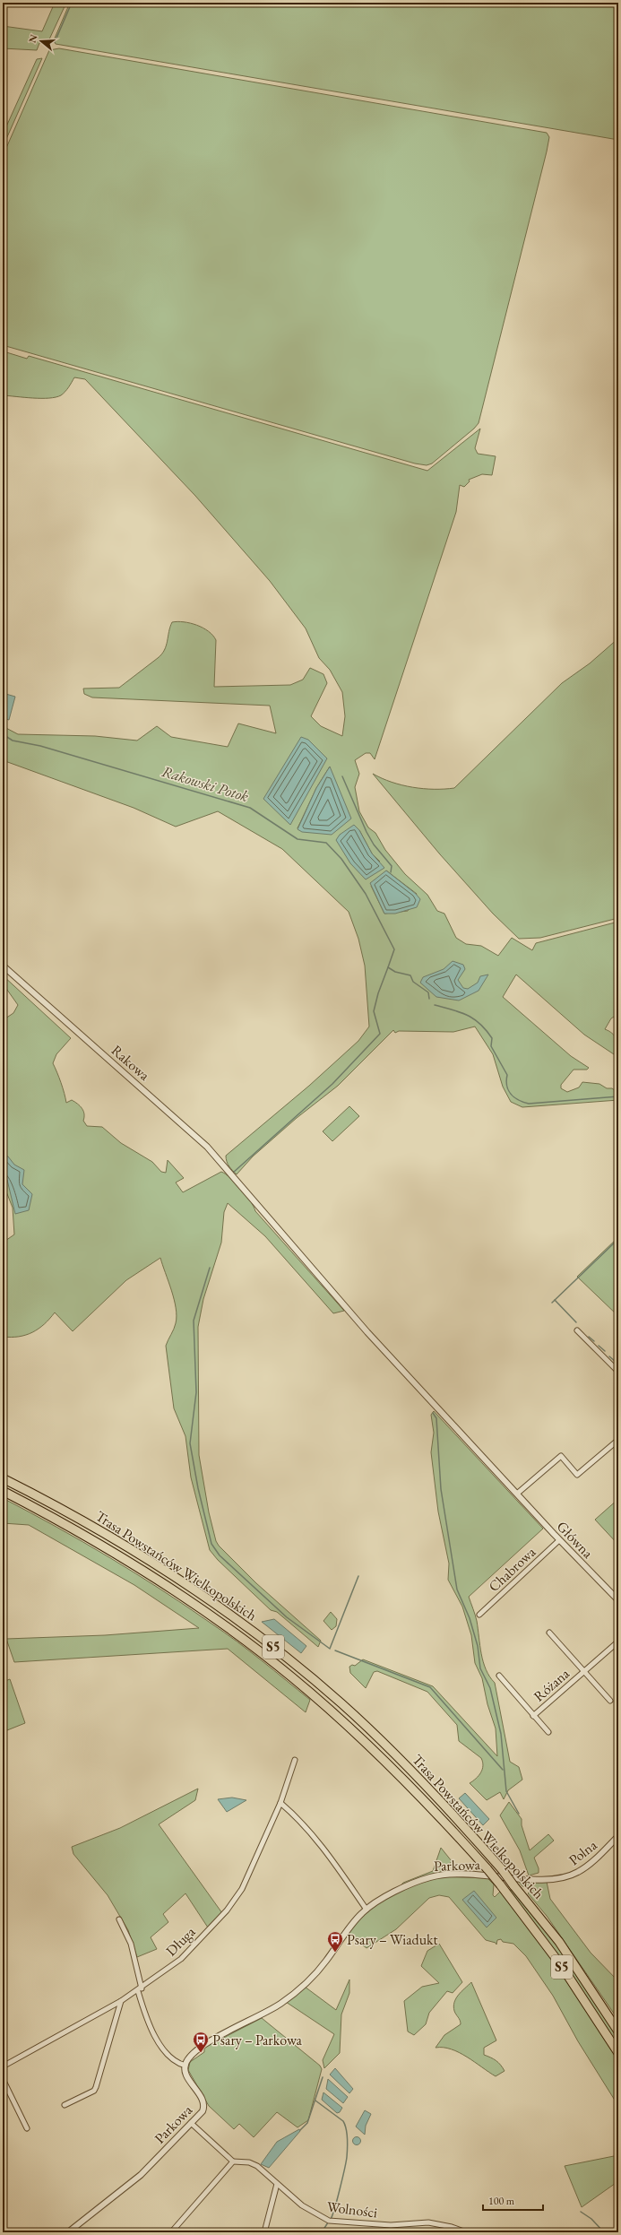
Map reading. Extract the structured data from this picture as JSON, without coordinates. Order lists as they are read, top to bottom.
{
  "streets": {
    "highway": ["Trasa Powstańców Wielkopolskich", "S5"],
    "street": [
      "Rakowa",
      "Główna",
      "Chabrowa",
      "Różana",
      "Polna",
      "Parkowa",
      "Długa",
      "Wolności"
    ]
  },
  "crossings": [
    ["Rakowa", "Główna"],
    ["Główna", "Chabrowa"],
    ["Polna", "Parkowa"]
  ],
  "water": ["Rakowski Potok"],
  "places": {
    "bus stop": ["Psary – Wiadukt", "Psary – Parkowa"]
  },
  "scale_bar": "100 m",
  "north": "left"
}
